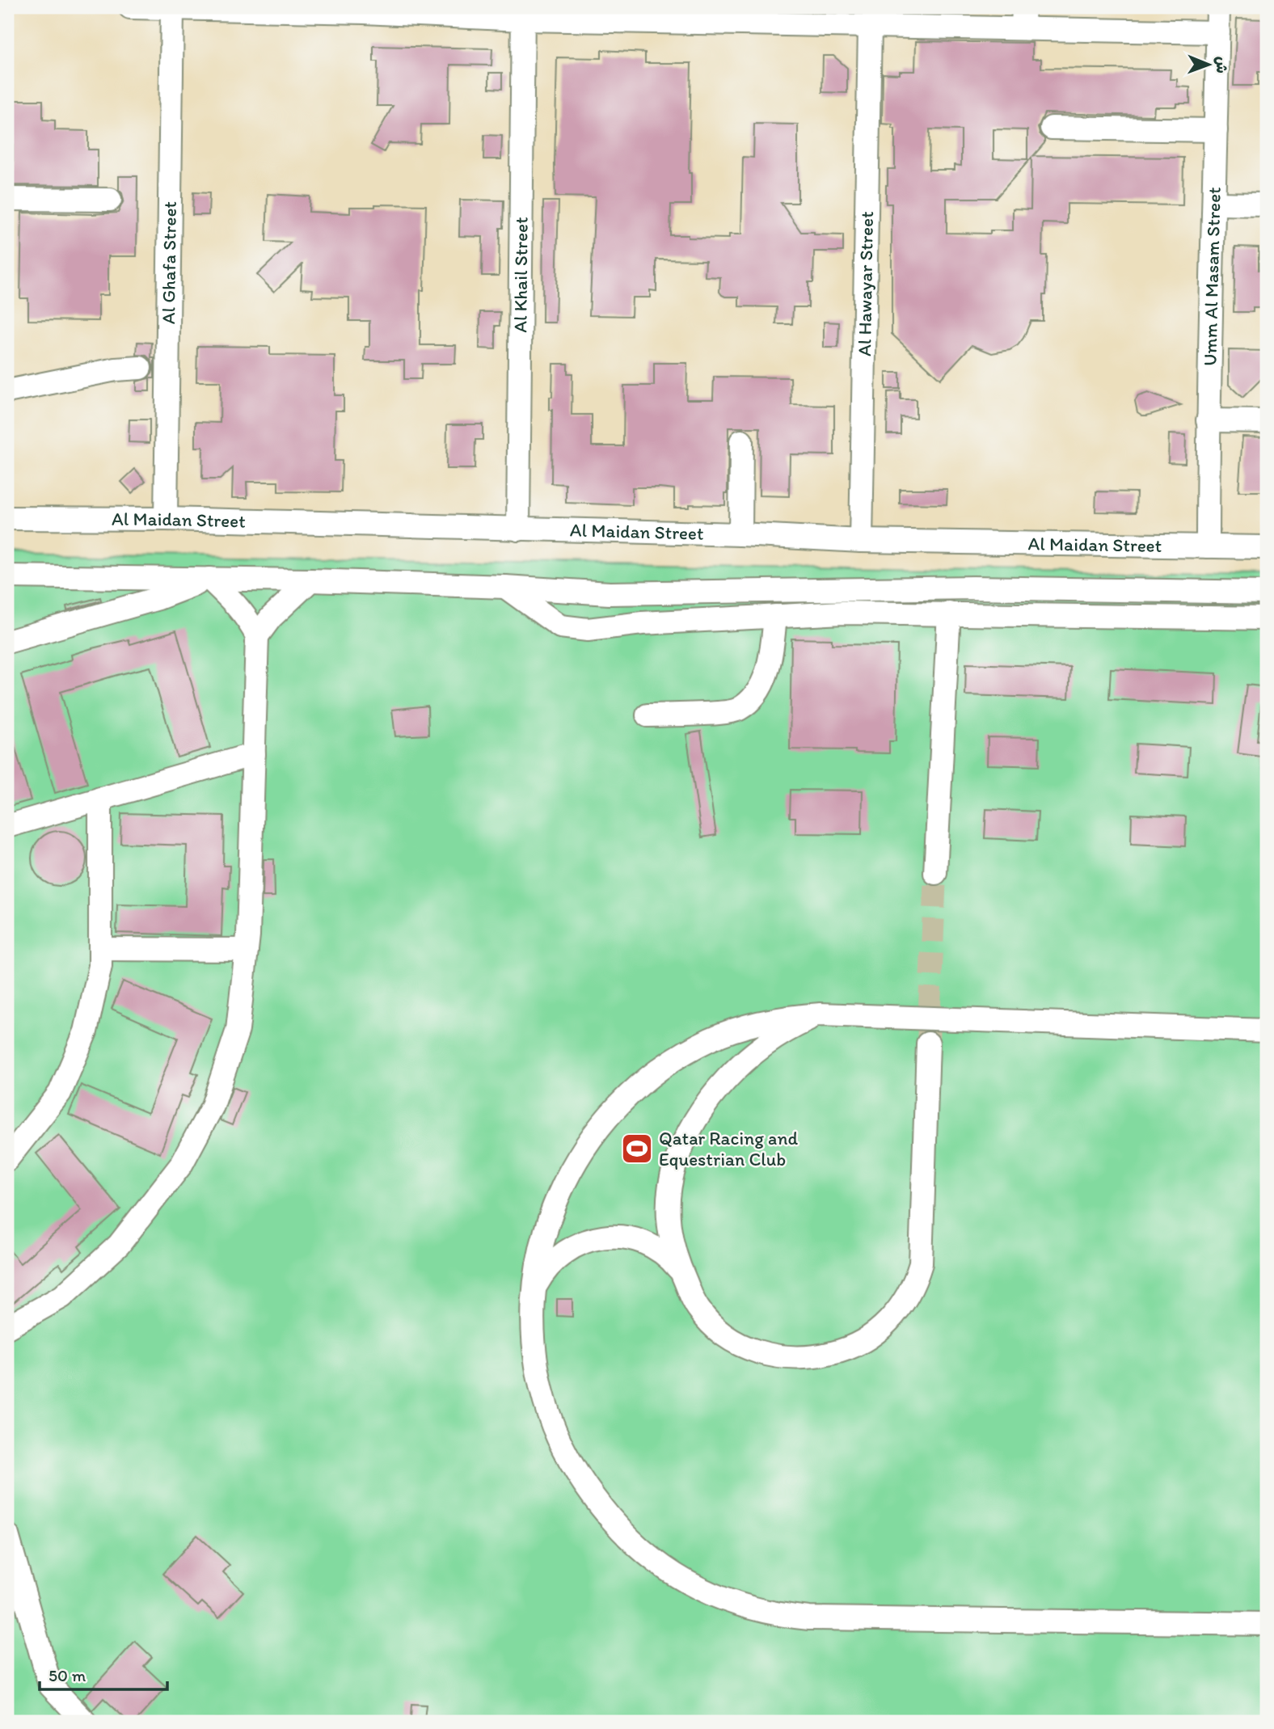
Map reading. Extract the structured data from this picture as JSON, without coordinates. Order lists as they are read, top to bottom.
{
  "streets": {
    "street": [
      "Al Ghafa Street",
      "Al Khail Street",
      "Umm Al Masam Street",
      "Al Hawayar Street",
      "Al Maidan Street"
    ]
  },
  "crossings": [
    ["Al Ghafa Street", "Al Maidan Street"],
    ["Al Khail Street", "Al Maidan Street"],
    ["Umm Al Masam Street", "Al Maidan Street"],
    ["Al Hawayar Street", "Al Maidan Street"]
  ],
  "places": {
    "sports": ["Qatar Racing and Equestrian Club"]
  },
  "scale_bar": "50 m",
  "north": "right"
}
